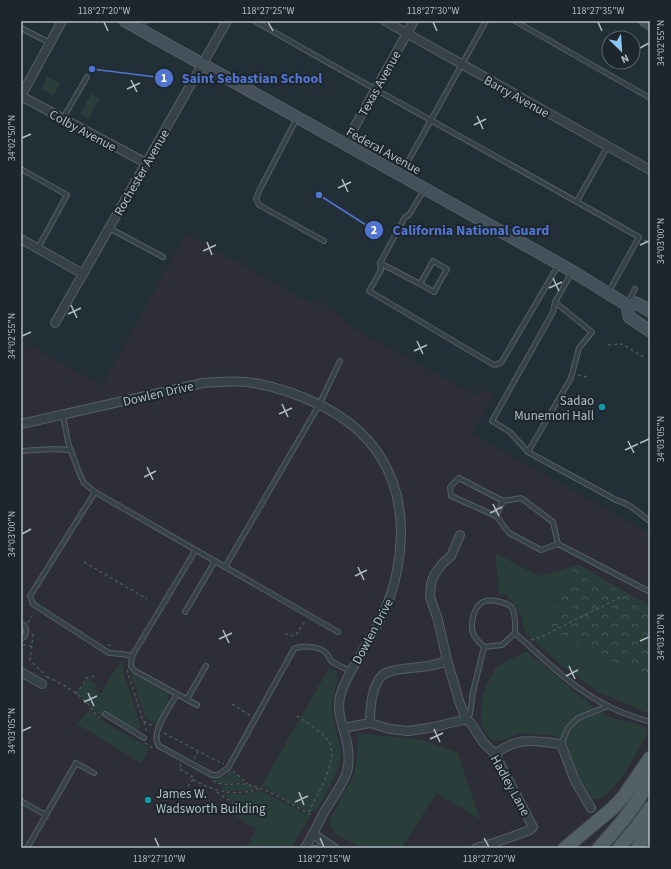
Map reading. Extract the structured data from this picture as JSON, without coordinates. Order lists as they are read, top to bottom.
{
  "streets": {
    "street": [
      "Texas Avenue",
      "Barry Avenue",
      "Colby Avenue",
      "Federal Avenue",
      "Rochester Avenue",
      "Dowlen Drive",
      "Hadley Lane"
    ]
  },
  "crossings": [
    ["Texas Avenue", "Barry Avenue"],
    ["Texas Avenue", "Federal Avenue"],
    ["Colby Avenue", "Rochester Avenue"],
    ["Federal Avenue", "Rochester Avenue"]
  ],
  "places": [
    "Saint Sebastian School",
    "California National Guard",
    "Sadao Munemori Hall",
    "James W. Wadsworth Building"
  ],
  "north": "bottom right",
  "coordinates": [
    "118°27'20\"W",
    "118°27'25\"W",
    "118°27'30\"W",
    "118°27'35\"W",
    "34°02'55\"N",
    "34°02'50\"N",
    "34°03'00\"N",
    "34°03'05\"N",
    "34°03'10\"N",
    "118°27'10\"W",
    "118°27'15\"W"
  ]
}
